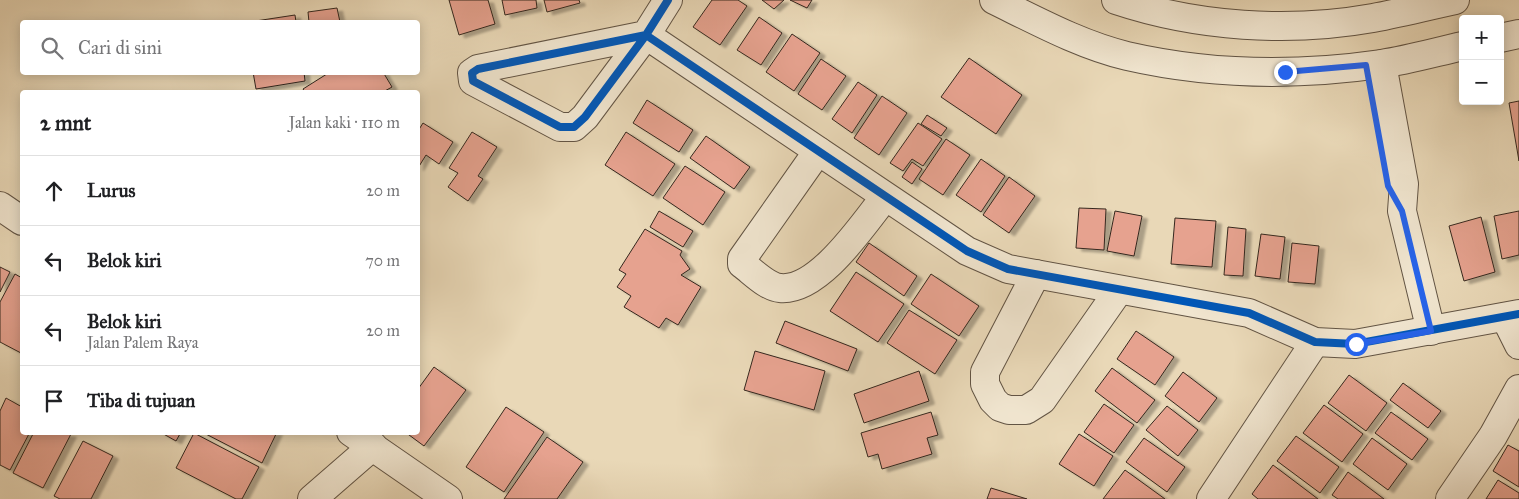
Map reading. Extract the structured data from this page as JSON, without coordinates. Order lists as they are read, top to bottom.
{
  "page": {
    "map_buttons": ["+", "−"],
    "search": "Cari di sini",
    "heading": ["2 mnt", "Jalan kaki · 110 m"],
    "list": [
      ["Lurus", "20 m"],
      ["Belok kiri", "70 m"],
      ["Belok kiri", "Jalan Palem Raya", "20 m"],
      "Tiba di tujuan"
    ]
  }
}
